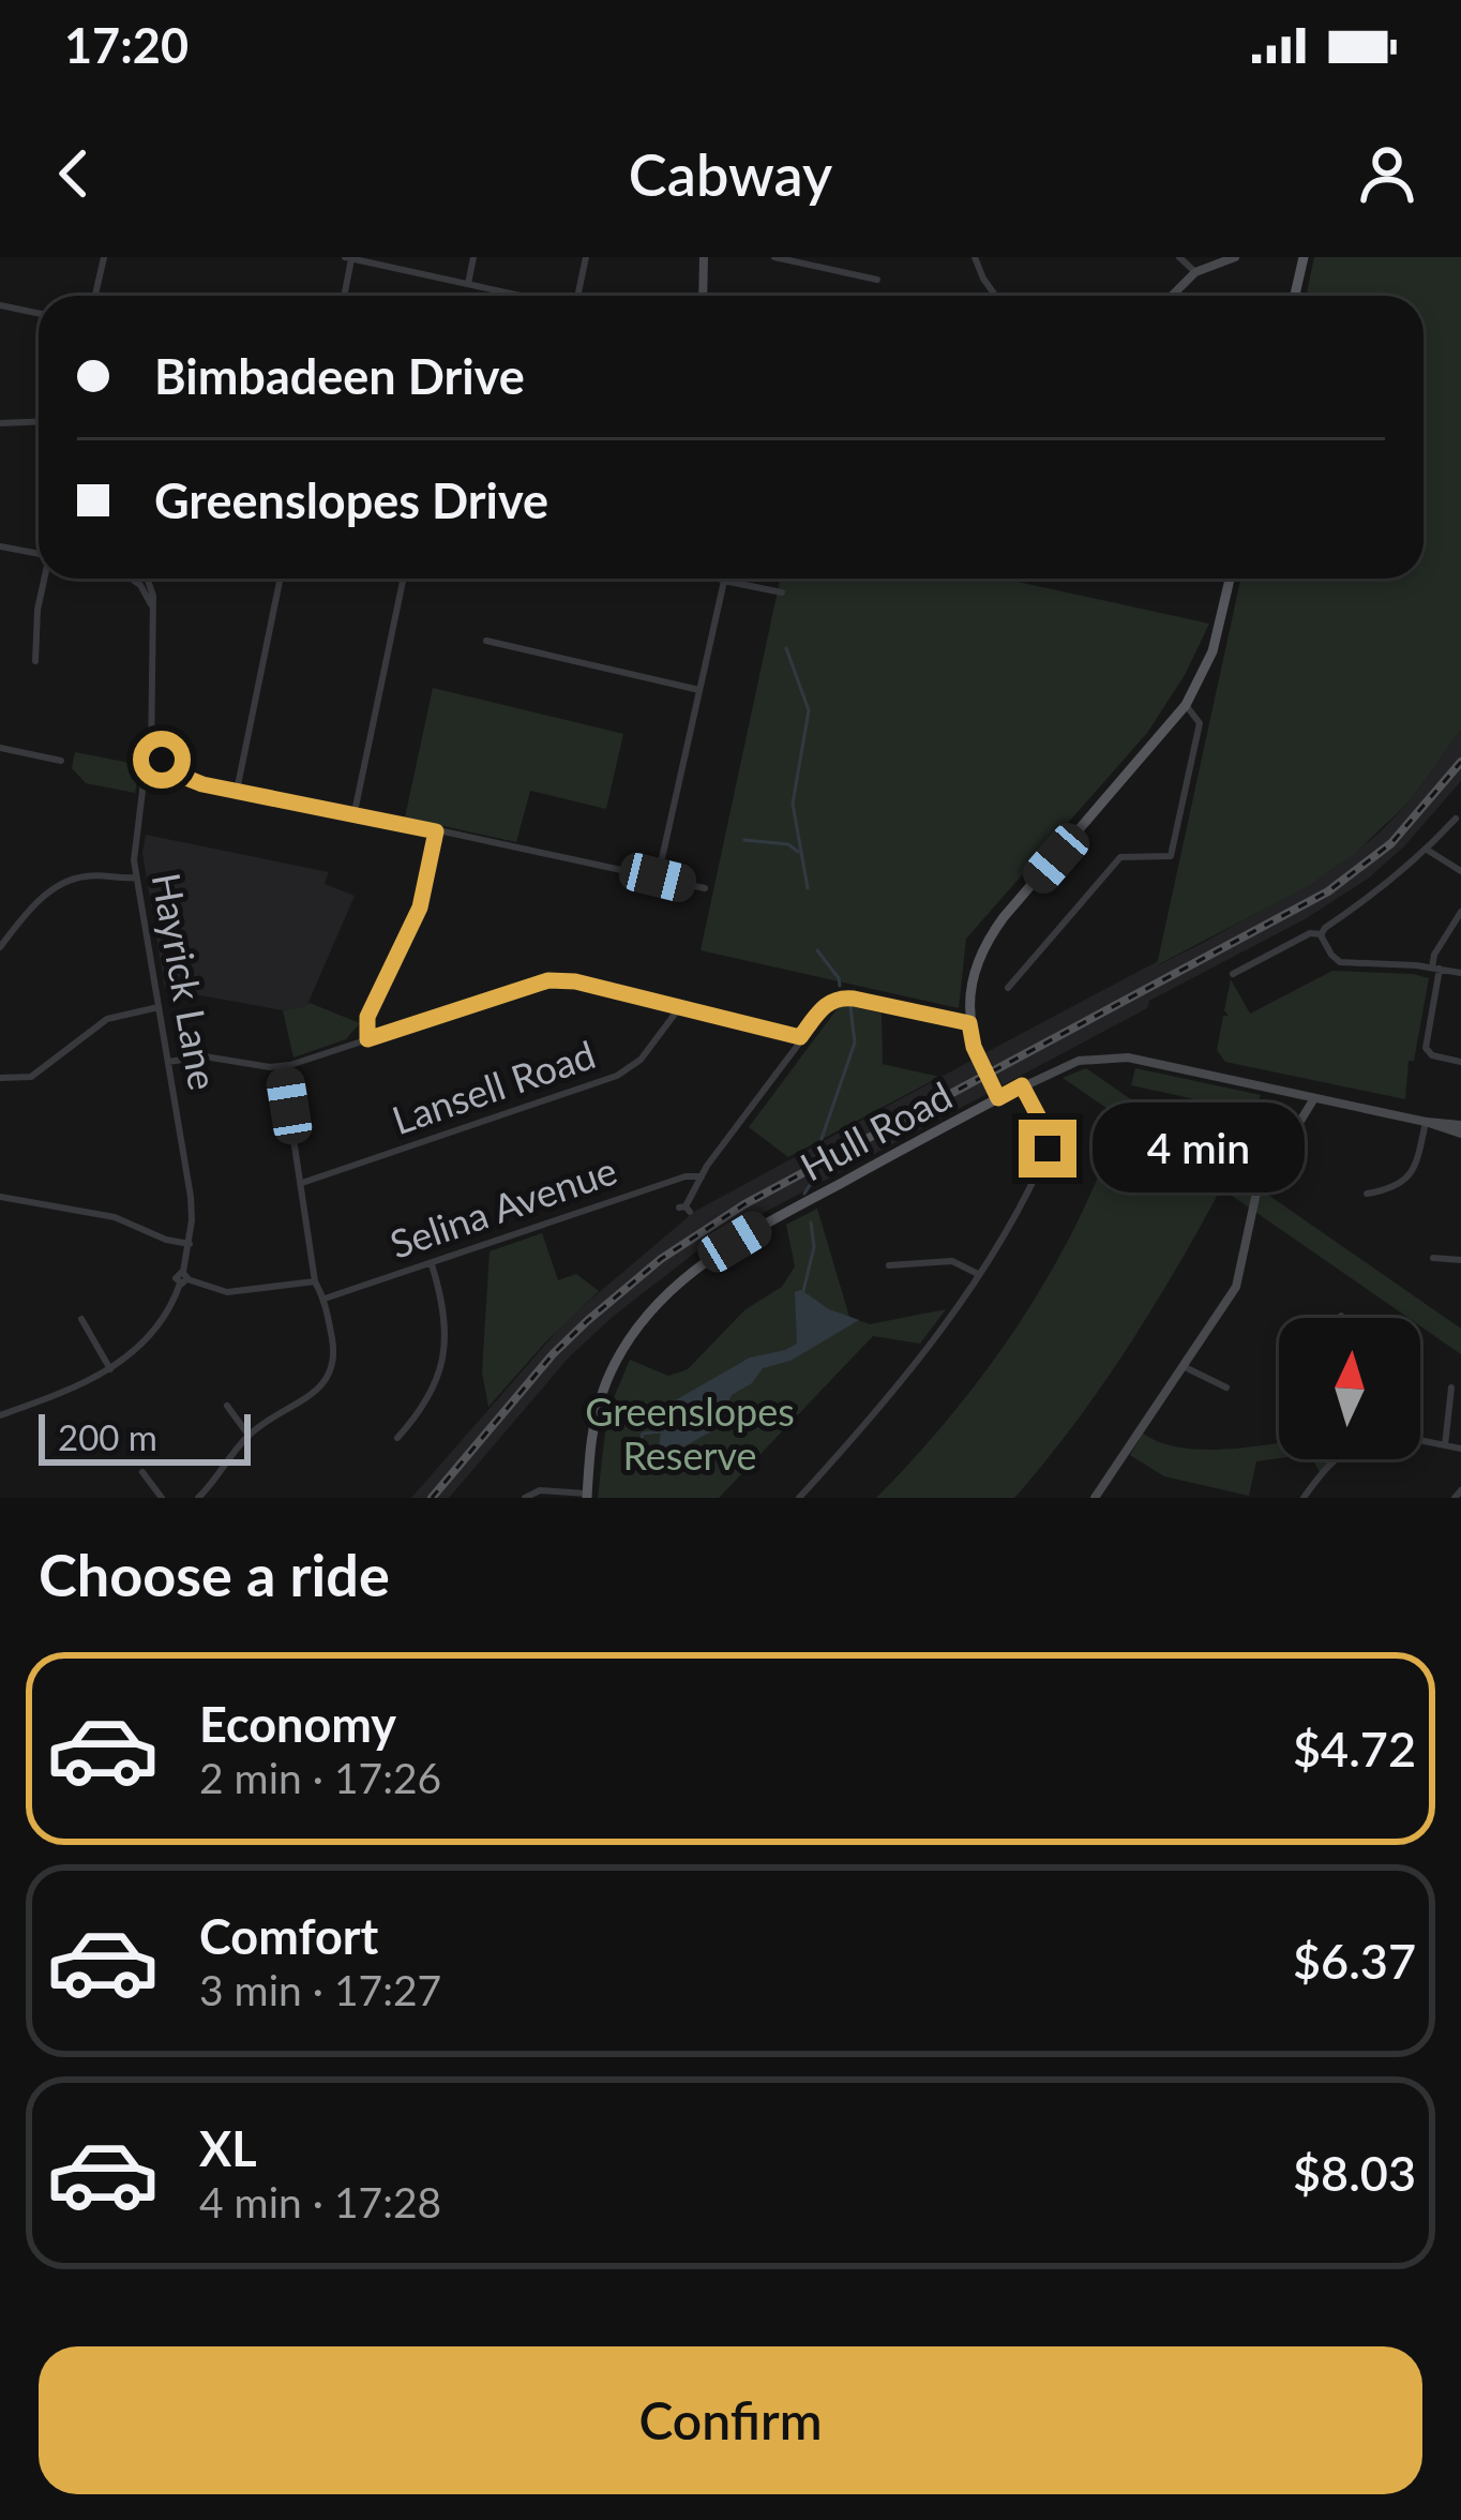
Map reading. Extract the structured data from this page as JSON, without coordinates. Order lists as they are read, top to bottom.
{
  "streets": {
    "main road": ["Hull Road"],
    "street": ["Hayrick Lane", "Lansell Road", "Selina Avenue"]
  },
  "parks": ["Greenslopes Reserve"],
  "scale_bar": "200 m",
  "north": "top",
  "page": {
    "status": "17:20",
    "header": "Cabway",
    "banner": ["Bimbadeen Drive", "Greenslopes Drive"],
    "bubble": "4 min",
    "scale": "200 m",
    "heading": "Choose a ride",
    "list": [
      {
        "name": "Economy",
        "note": "2 min · 17:26",
        "value": "$4.72"
      },
      {
        "name": "Comfort",
        "note": "3 min · 17:27",
        "value": "$6.37"
      },
      {
        "name": "XL",
        "note": "4 min · 17:28",
        "value": "$8.03"
      }
    ],
    "buttons": "Confirm"
  }
}
